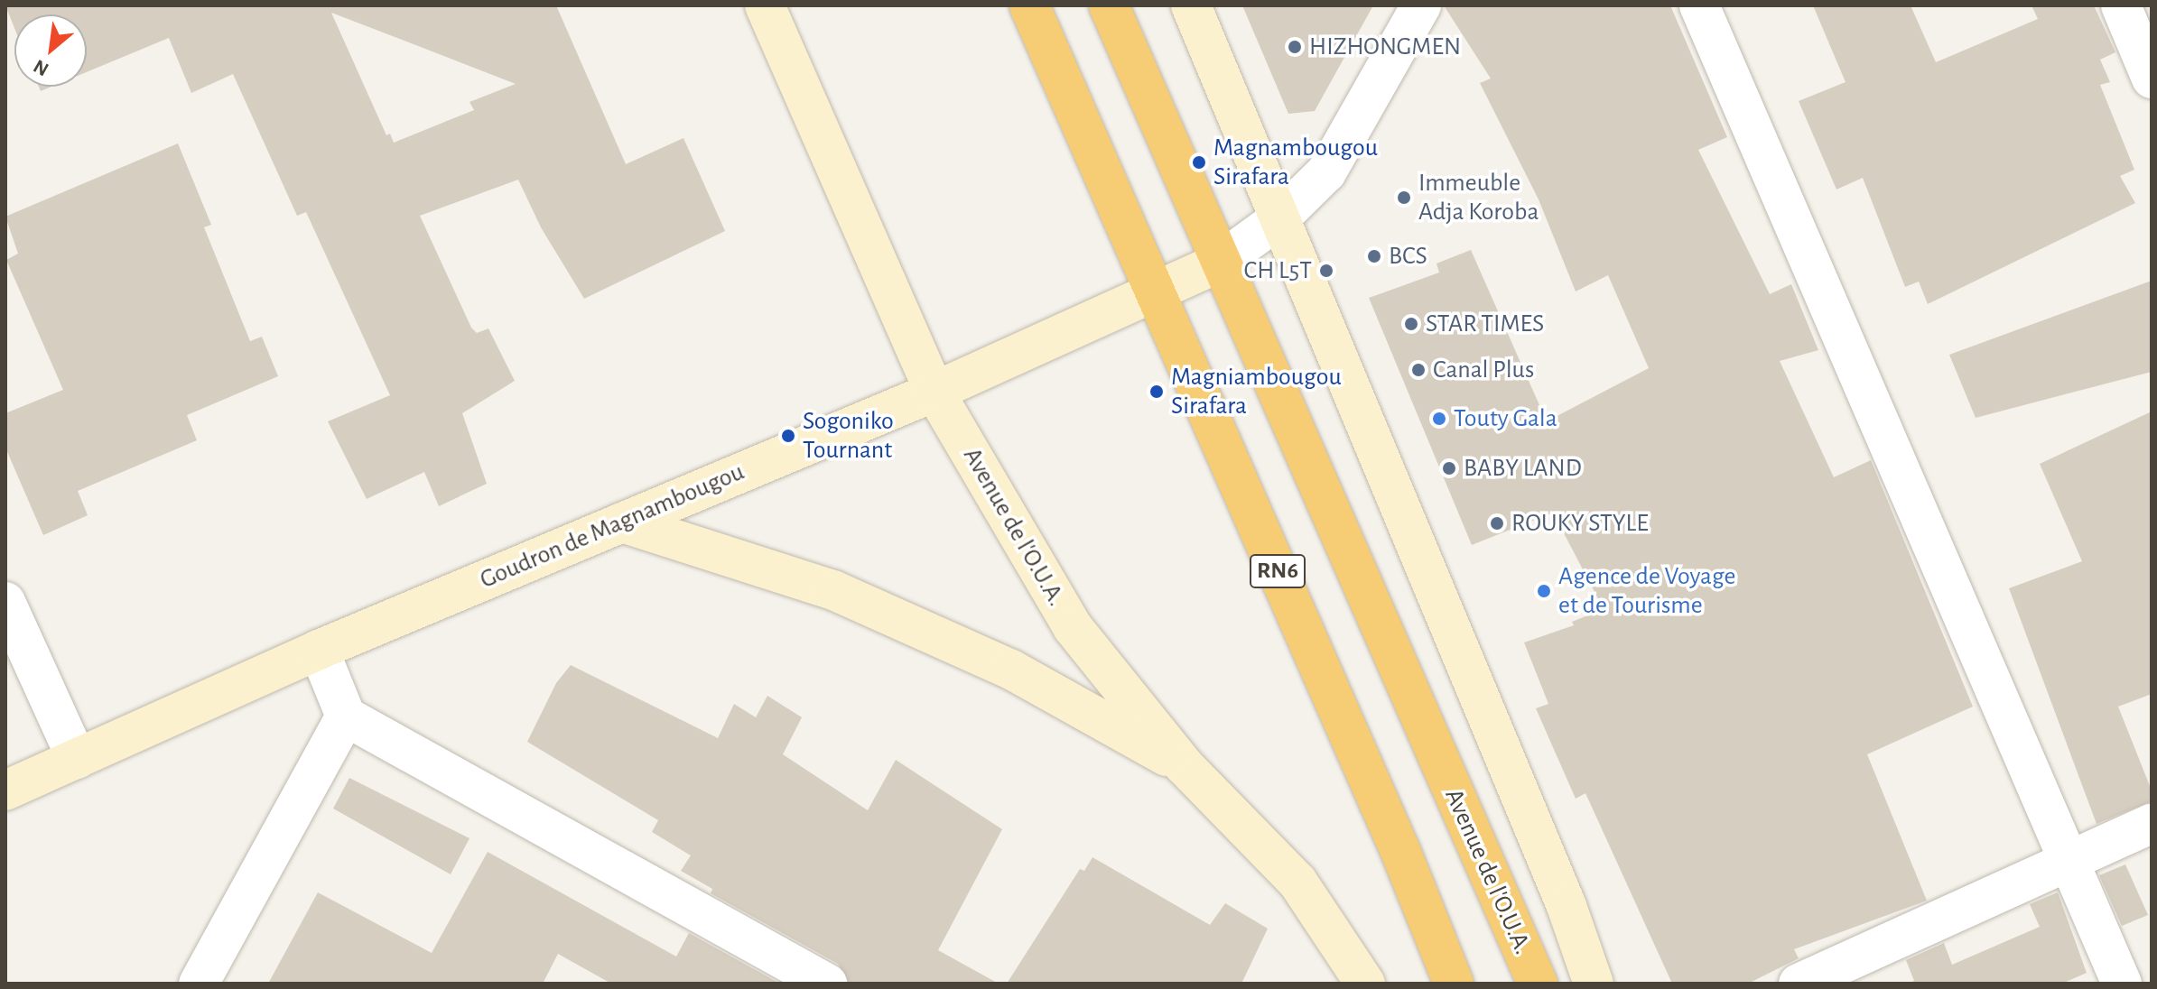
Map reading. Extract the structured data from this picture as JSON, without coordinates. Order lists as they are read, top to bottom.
{
  "streets": {
    "highway": ["Avenue de l'O.U.A.", "RN6"],
    "street": ["Goudron de Magnambougou"]
  },
  "crossings": [
    ["Goudron de Magnambougou", "Avenue de l'O.U.A."],
    ["Goudron de Magnambougou", "RN6"]
  ],
  "places": [
    "HIZHONGMEN",
    "Magnambougou Sirafara",
    "Immeuble Adja Koroba",
    "BCS",
    "CH L5T",
    "STAR TIMES",
    "Canal Plus",
    "Magniambougou Sirafara",
    "Touty Gala",
    "Sogoniko Tournant",
    "BABY LAND",
    "ROUKY STYLE",
    "Agence de Voyage et de Tourisme"
  ],
  "north": "bottom left"
}
